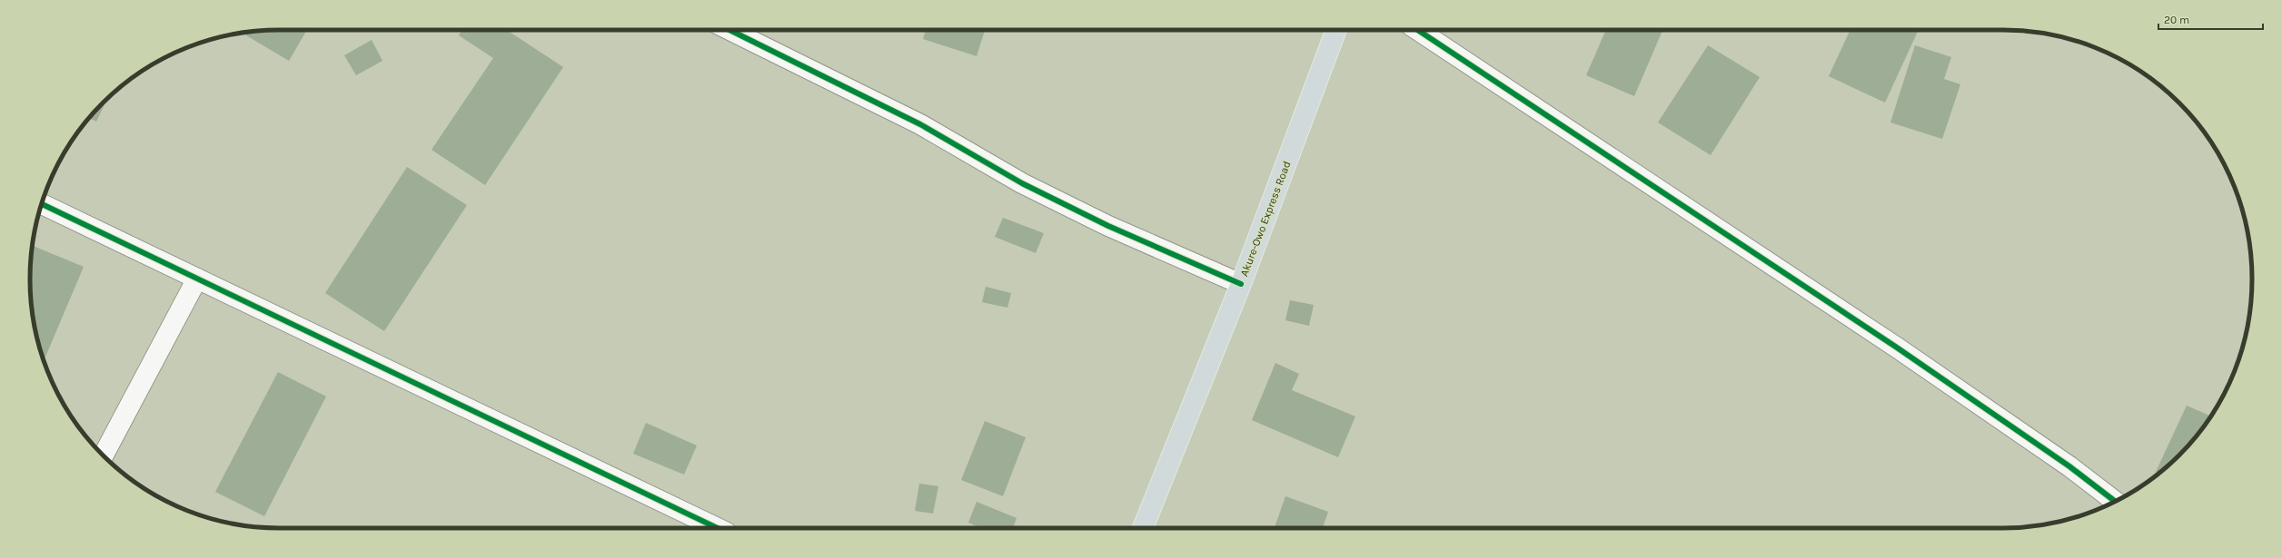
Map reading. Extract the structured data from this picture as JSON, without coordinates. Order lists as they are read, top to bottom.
{
  "streets": {
    "highway": ["Akure-Owo Express Road"]
  },
  "scale_bar": "20 m"
}
